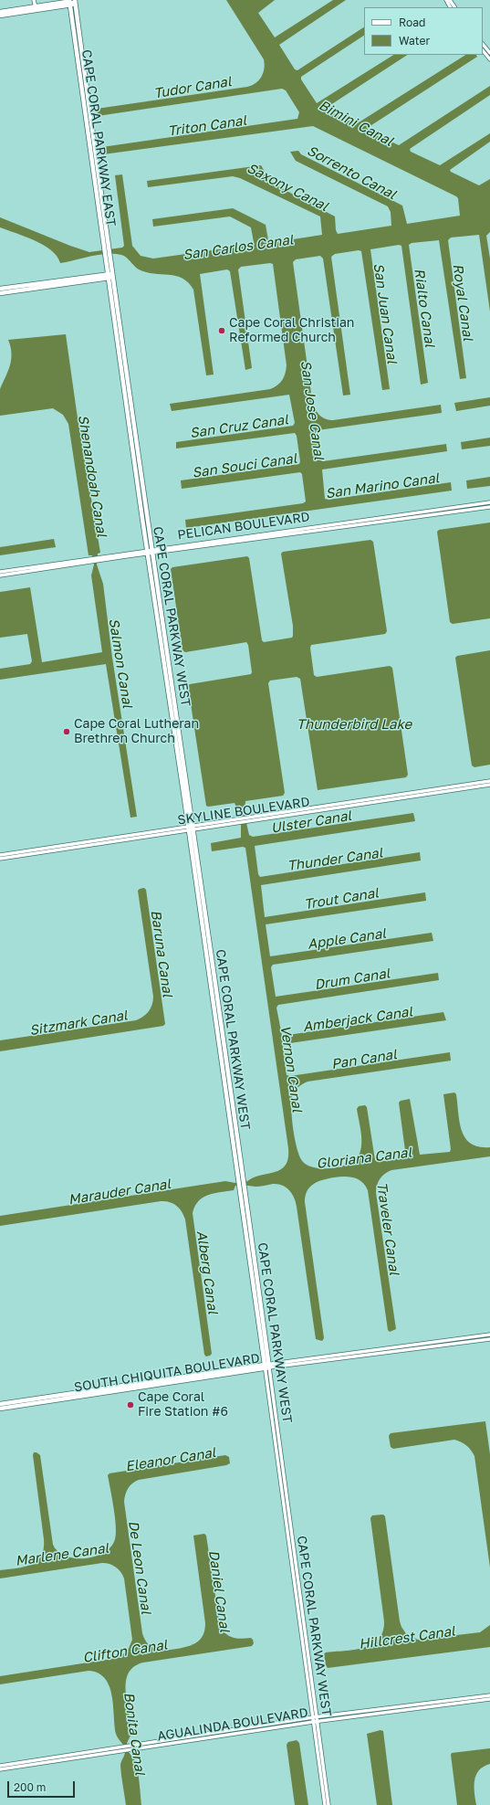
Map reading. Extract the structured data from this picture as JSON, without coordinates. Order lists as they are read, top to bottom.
{
  "streets": {
    "main road": ["CAPE CORAL PARKWAY EAST", "CAPE CORAL PARKWAY WEST", "SOUTH CHIQUITA BOULEVARD"],
    "street": ["PELICAN BOULEVARD", "SKYLINE BOULEVARD", "AGUALINDA BOULEVARD"]
  },
  "crossings": [
    ["CAPE CORAL PARKWAY EAST", "CAPE CORAL PARKWAY WEST"],
    ["PELICAN BOULEVARD", "CAPE CORAL PARKWAY WEST"],
    ["CAPE CORAL PARKWAY WEST", "SKYLINE BOULEVARD"],
    ["CAPE CORAL PARKWAY WEST", "SOUTH CHIQUITA BOULEVARD"],
    ["CAPE CORAL PARKWAY WEST", "AGUALINDA BOULEVARD"]
  ],
  "water": [
    "Tudor Canal",
    "Bimini Canal",
    "Triton Canal",
    "Sorrento Canal",
    "Saxony Canal",
    "San Carlos Canal",
    "Royal Canal",
    "Rialto Canal",
    "San Juan Canal",
    "San Jose Canal",
    "San Cruz Canal",
    "San Souci Canal",
    "Shenandoah Canal",
    "San Marino Canal",
    "Salmon Canal",
    "Thunderbird Lake",
    "Ulster Canal",
    "Thunder Canal",
    "Trout Canal",
    "Apple Canal",
    "Baruna Canal",
    "Drum Canal",
    "Amberjack Canal",
    "Sitzmark Canal",
    "Pan Canal",
    "Vernon Canal",
    "Gloriana Canal",
    "Marauder Canal",
    "Traveler Canal",
    "Alberg Canal",
    "Eleanor Canal",
    "Marlene Canal",
    "De Leon Canal",
    "Daniel Canal",
    "Hillcrest Canal",
    "Clifton Canal",
    "Bonita Canal"
  ],
  "places": ["Cape Coral Christian Reformed Church", "Cape Coral Lutheran Brethren Church", "Cape Coral Fire Station #6"],
  "legend": ["Road", "Water"],
  "scale_bar": "200 m"
}
